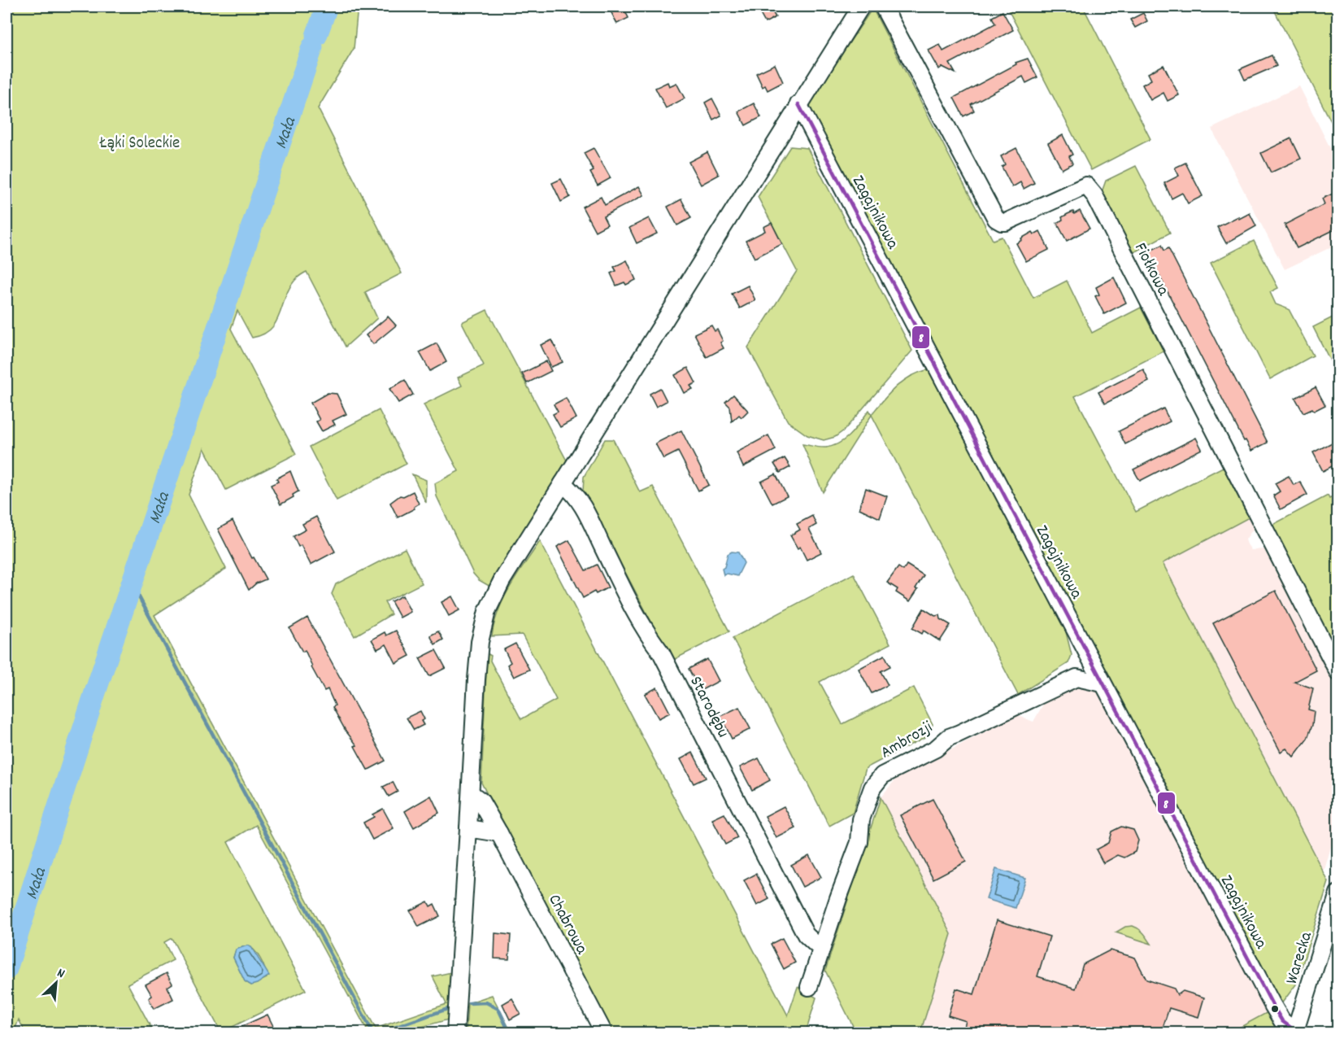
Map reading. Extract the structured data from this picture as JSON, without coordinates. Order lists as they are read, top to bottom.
{
  "streets": {
    "street": [
      "Zagajnikowa",
      "Fiołkowa",
      "Starodębu",
      "Ambrozji",
      "Chabrowa",
      "Warecka"
    ]
  },
  "crossings": [
    ["Zagajnikowa", "Ambrozji"],
    ["Zagajnikowa", "Warecka"],
    ["Starodębu", "Ambrozji"]
  ],
  "water": ["Mała"],
  "parks": ["Łąki Soleckie"],
  "lines": ["transit line 8"],
  "north": "top right"
}
